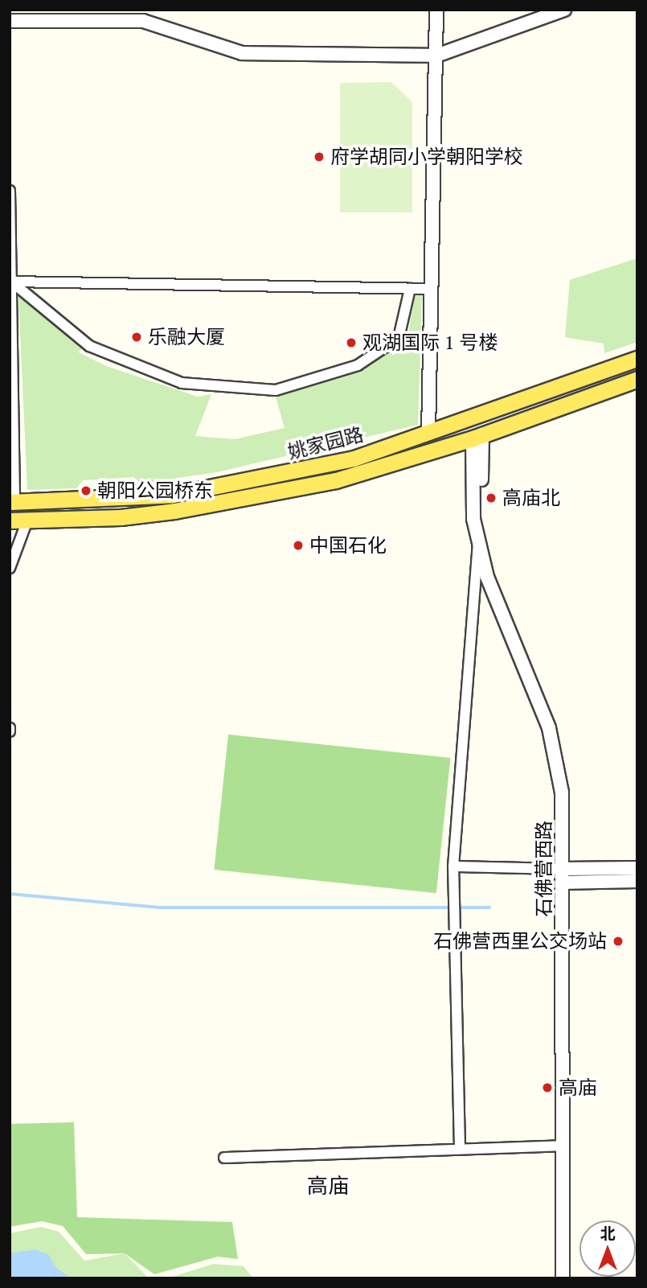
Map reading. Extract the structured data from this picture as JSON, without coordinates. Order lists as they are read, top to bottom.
{
  "streets": {
    "main road": ["姚家园路"],
    "street": ["石佛营西路"]
  },
  "crossings": [
    ["姚家园路", "石佛营西路"]
  ],
  "districts": ["高庙"],
  "places": [
    "府学胡同小学朝阳学校",
    "乐融大厦",
    "观湖国际 1 号楼",
    "朝阳公园桥东",
    "高庙北",
    "中国石化",
    "石佛营西里公交场站",
    "高庙"
  ],
  "north": "top"
}
